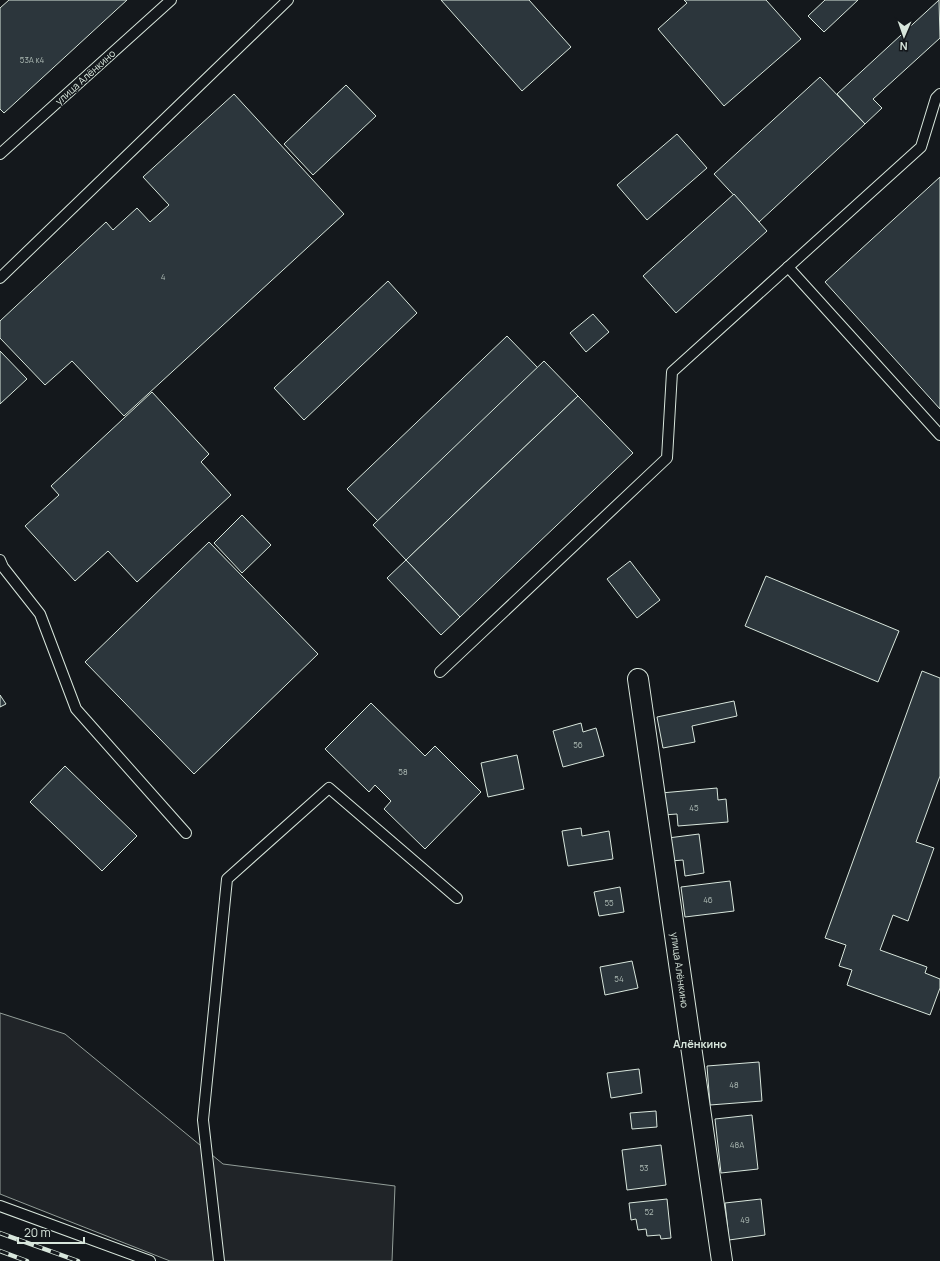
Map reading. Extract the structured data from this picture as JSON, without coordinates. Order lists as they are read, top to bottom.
{
  "streets": {
    "street": ["улица Алёнкино"]
  },
  "districts": ["Алёнкино"],
  "house_numbers": [
    "53А к4",
    "4",
    "56",
    "58",
    "45",
    "46",
    "55",
    "54",
    "48",
    "48А",
    "53",
    "52",
    "49"
  ],
  "scale_bar": "20 m",
  "north": "bottom"
}
